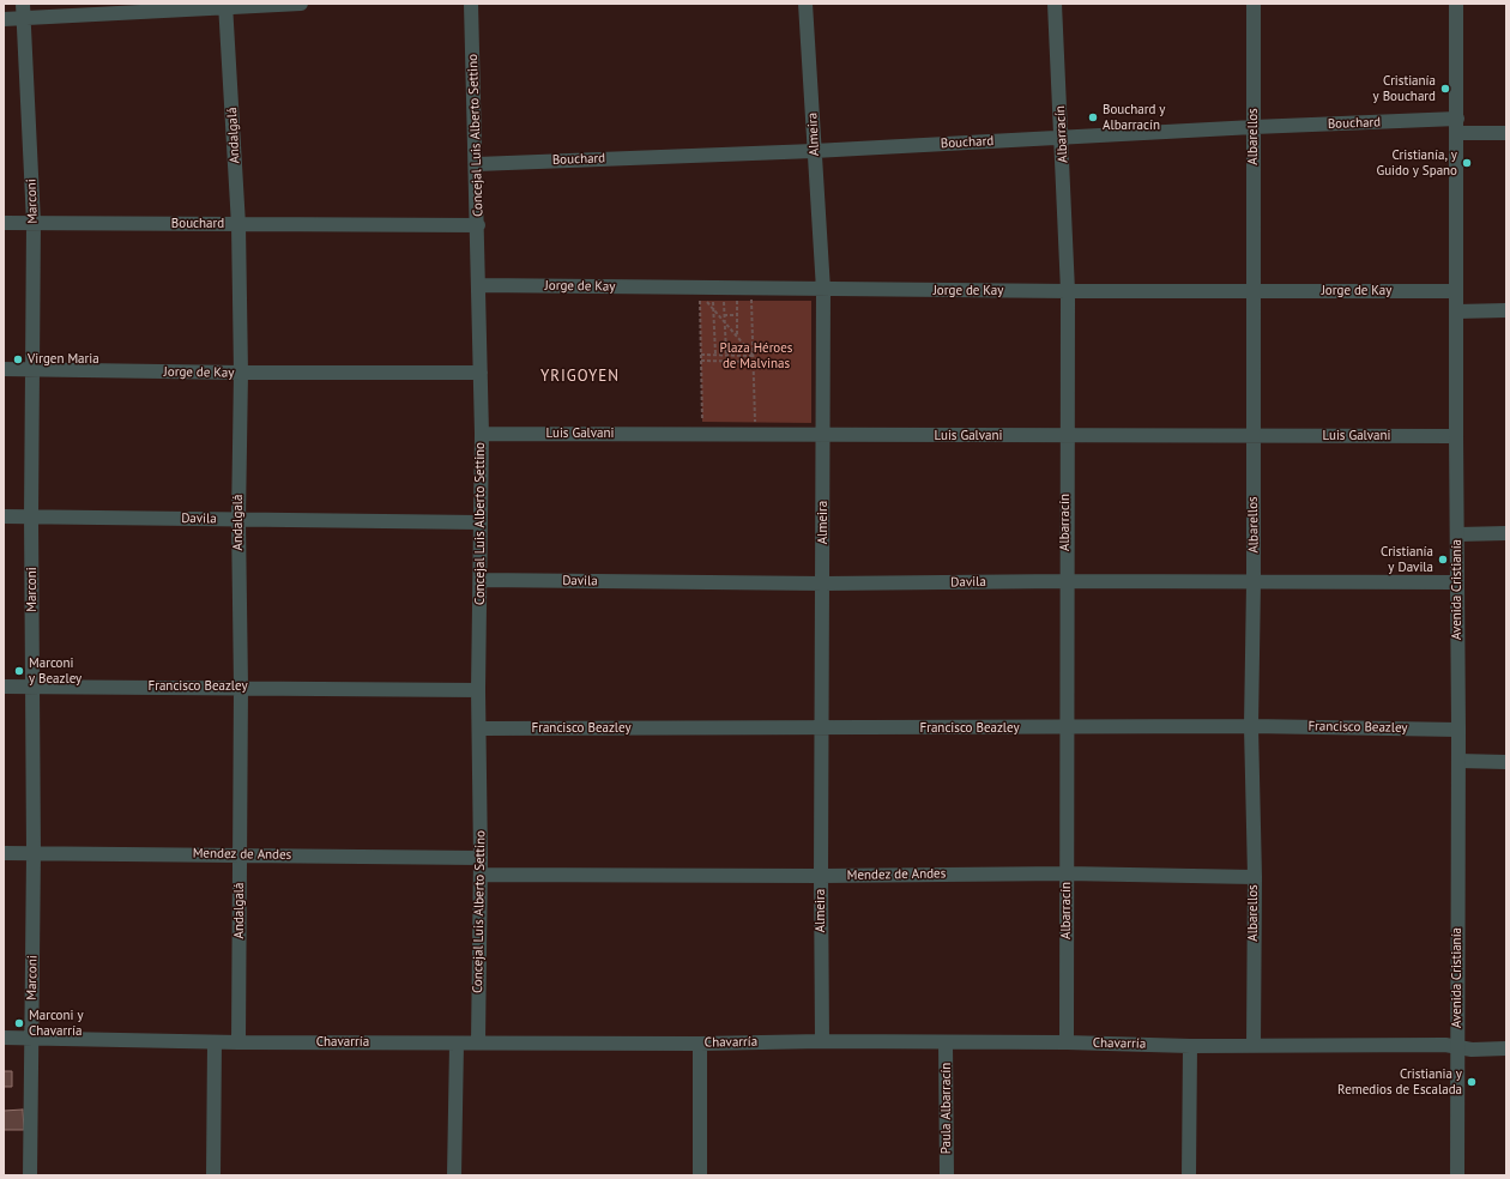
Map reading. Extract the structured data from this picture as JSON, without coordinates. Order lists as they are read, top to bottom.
{
  "streets": {
    "street": [
      "Bouchard",
      "Almeira",
      "Albarracín",
      "Andalgalá",
      "Concejal Luis Alberto Settino",
      "Albarellos",
      "Marconi",
      "Jorge de Kay",
      "Luis Galvani",
      "Davila",
      "Avenida Cristianía",
      "Francisco Beazley",
      "Mendez de Andes",
      "Chavarría",
      "Paula Albarracín"
    ]
  },
  "crossings": [
    ["Bouchard", "Almeira"],
    ["Bouchard", "Albarracín"],
    ["Bouchard", "Andalgalá"],
    ["Bouchard", "Concejal Luis Alberto Settino"],
    ["Bouchard", "Albarellos"],
    ["Bouchard", "Marconi"],
    ["Bouchard", "Avenida Cristianía"],
    ["Almeira", "Jorge de Kay"],
    ["Almeira", "Luis Galvani"],
    ["Almeira", "Davila"],
    ["Almeira", "Francisco Beazley"],
    ["Almeira", "Mendez de Andes"],
    ["Almeira", "Chavarría"],
    ["Albarracín", "Jorge de Kay"],
    ["Albarracín", "Luis Galvani"],
    ["Albarracín", "Davila"],
    ["Albarracín", "Francisco Beazley"],
    ["Albarracín", "Mendez de Andes"],
    ["Albarracín", "Chavarría"],
    ["Andalgalá", "Jorge de Kay"],
    ["Andalgalá", "Davila"],
    ["Andalgalá", "Francisco Beazley"],
    ["Andalgalá", "Mendez de Andes"],
    ["Andalgalá", "Chavarría"],
    ["Concejal Luis Alberto Settino", "Jorge de Kay"],
    ["Concejal Luis Alberto Settino", "Luis Galvani"],
    ["Concejal Luis Alberto Settino", "Davila"],
    ["Concejal Luis Alberto Settino", "Francisco Beazley"],
    ["Concejal Luis Alberto Settino", "Mendez de Andes"],
    ["Concejal Luis Alberto Settino", "Chavarría"],
    ["Albarellos", "Jorge de Kay"],
    ["Albarellos", "Luis Galvani"],
    ["Albarellos", "Davila"],
    ["Albarellos", "Francisco Beazley"],
    ["Albarellos", "Mendez de Andes"],
    ["Albarellos", "Chavarría"],
    ["Marconi", "Jorge de Kay"],
    ["Marconi", "Davila"],
    ["Marconi", "Francisco Beazley"],
    ["Marconi", "Mendez de Andes"],
    ["Marconi", "Chavarría"],
    ["Jorge de Kay", "Avenida Cristianía"],
    ["Luis Galvani", "Avenida Cristianía"],
    ["Davila", "Avenida Cristianía"],
    ["Avenida Cristianía", "Francisco Beazley"],
    ["Avenida Cristianía", "Chavarría"],
    ["Chavarría", "Paula Albarracín"]
  ],
  "districts": ["YRIGOYEN"],
  "parks": ["Plaza Héroes de Malvinas"],
  "places": [
    "Cristianía y Bouchard",
    "Bouchard y Albarracín",
    "Cristianía, y Guido y Spano",
    "Virgen Maria",
    "Cristianía y Davila",
    "Marconi y Beazley",
    "Marconi y Chavarría",
    "Cristiania y Remedios de Escalada"
  ]
}
